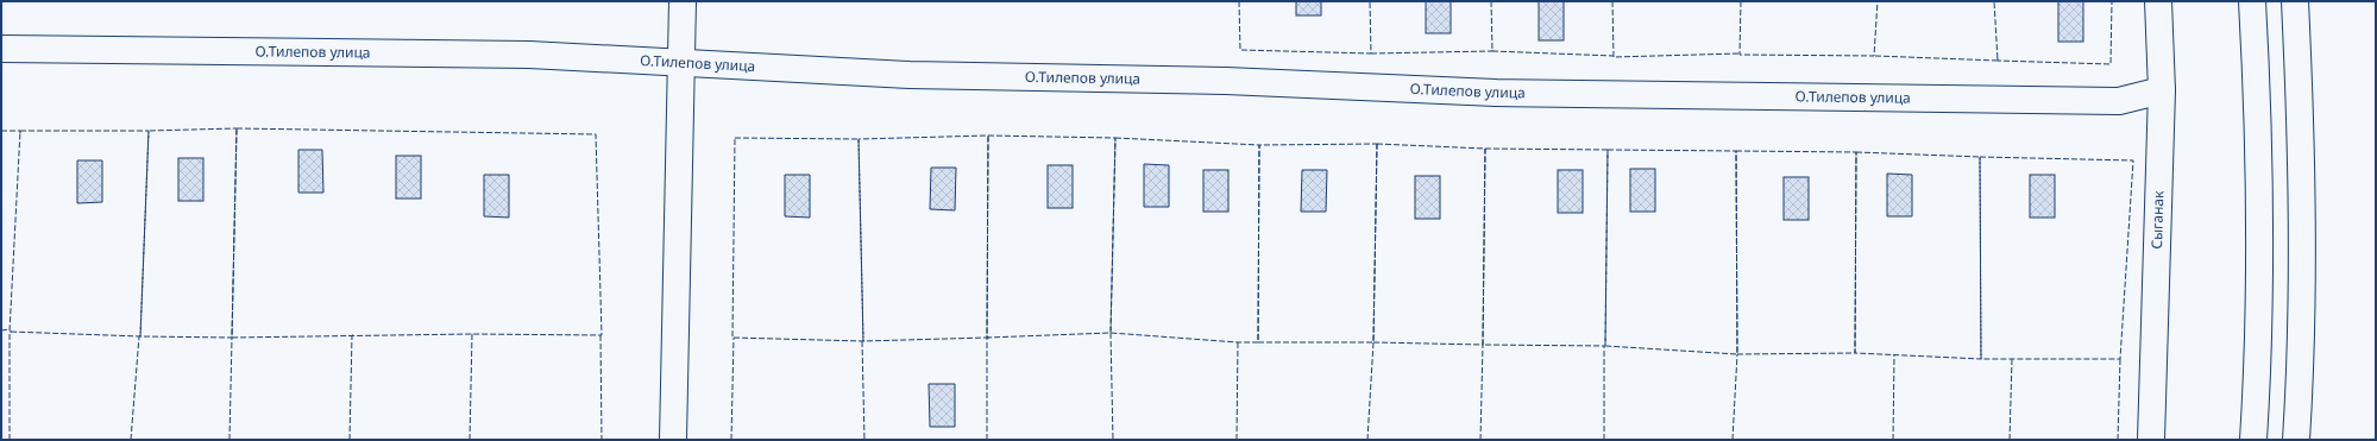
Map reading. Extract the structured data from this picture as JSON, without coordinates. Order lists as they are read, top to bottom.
{
  "streets": {
    "main road": ["О.Тилепов улица", "Сыганак"]
  },
  "crossings": [
    ["О.Тилепов улица", "Сыганак"]
  ]
}
